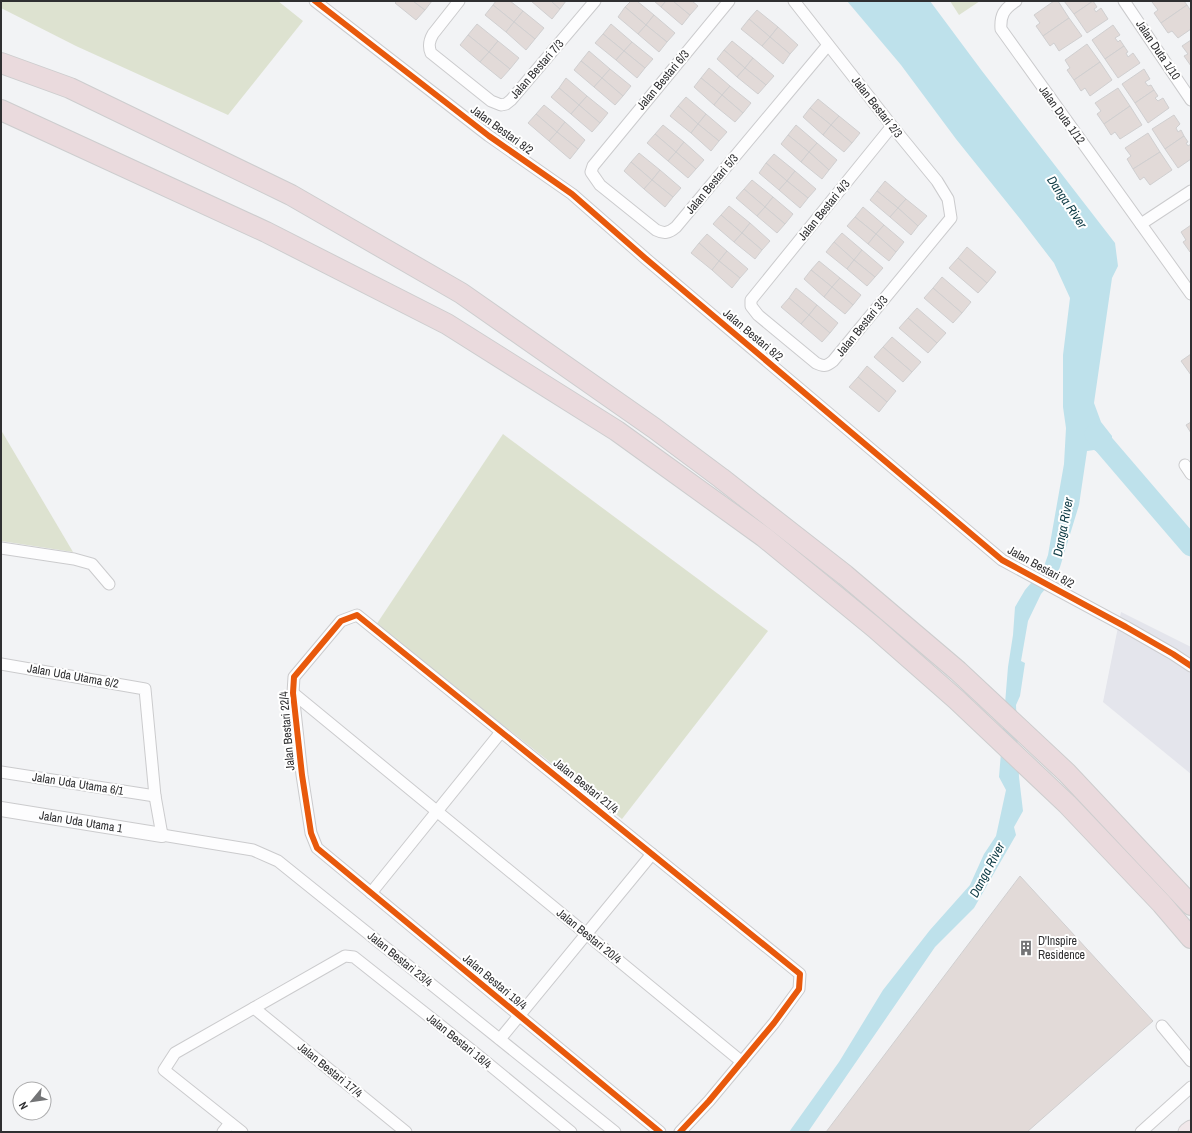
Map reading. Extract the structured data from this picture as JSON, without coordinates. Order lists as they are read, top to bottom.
{
  "streets": {
    "street": [
      "Jalan Duta 1/10",
      "Jalan Bestari 7/3",
      "Jalan Bestari 6/3",
      "Jalan Bestari 2/3",
      "Jalan Duta 1/12",
      "Jalan Bestari 8/2",
      "Jalan Bestari 5/3",
      "Jalan Bestari 4/3",
      "Jalan Bestari 3/3",
      "Jalan Uda Utama 6/2",
      "Jalan Bestari 22/4",
      "Jalan Uda Utama 6/1",
      "Jalan Bestari 21/4",
      "Jalan Uda Utama 1",
      "Jalan Bestari 20/4",
      "Jalan Bestari 23/4",
      "Jalan Bestari 19/4",
      "Jalan Bestari 18/4",
      "Jalan Bestari 17/4"
    ]
  },
  "crossings": [
    ["Jalan Bestari 6/3", "Jalan Bestari 5/3"],
    ["Jalan Bestari 2/3", "Jalan Bestari 5/3"],
    ["Jalan Bestari 2/3", "Jalan Bestari 4/3"],
    ["Jalan Bestari 2/3", "Jalan Bestari 3/3"],
    ["Jalan Bestari 4/3", "Jalan Bestari 3/3"],
    ["Jalan Uda Utama 6/2", "Jalan Uda Utama 6/1"],
    ["Jalan Bestari 22/4", "Jalan Bestari 21/4"],
    ["Jalan Bestari 22/4", "Jalan Bestari 20/4"],
    ["Jalan Bestari 22/4", "Jalan Bestari 19/4"],
    ["Jalan Bestari 21/4", "Jalan Bestari 20/4"],
    ["Jalan Uda Utama 1", "Jalan Bestari 23/4"],
    ["Jalan Bestari 18/4", "Jalan Bestari 17/4"]
  ],
  "water": ["Danga River"],
  "places": {
    "building": ["D'Inspire Residence"]
  },
  "north": "bottom left"
}
